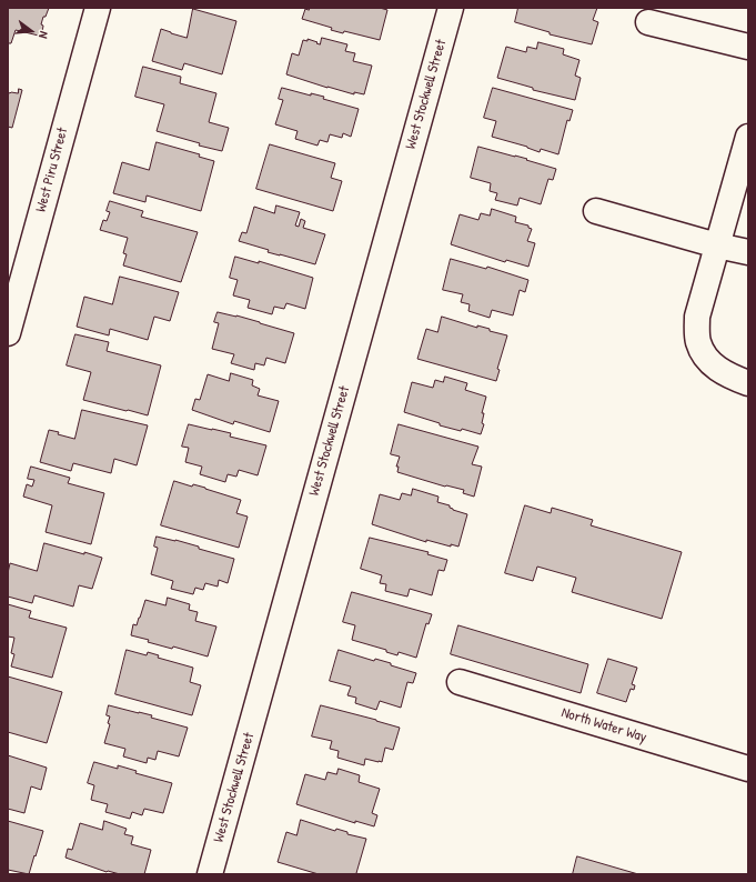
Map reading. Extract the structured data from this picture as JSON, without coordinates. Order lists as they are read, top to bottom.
{
  "streets": {
    "street": ["West Stockwell Street", "West Piru Street", "North Water Way"]
  },
  "north": "right"
}
